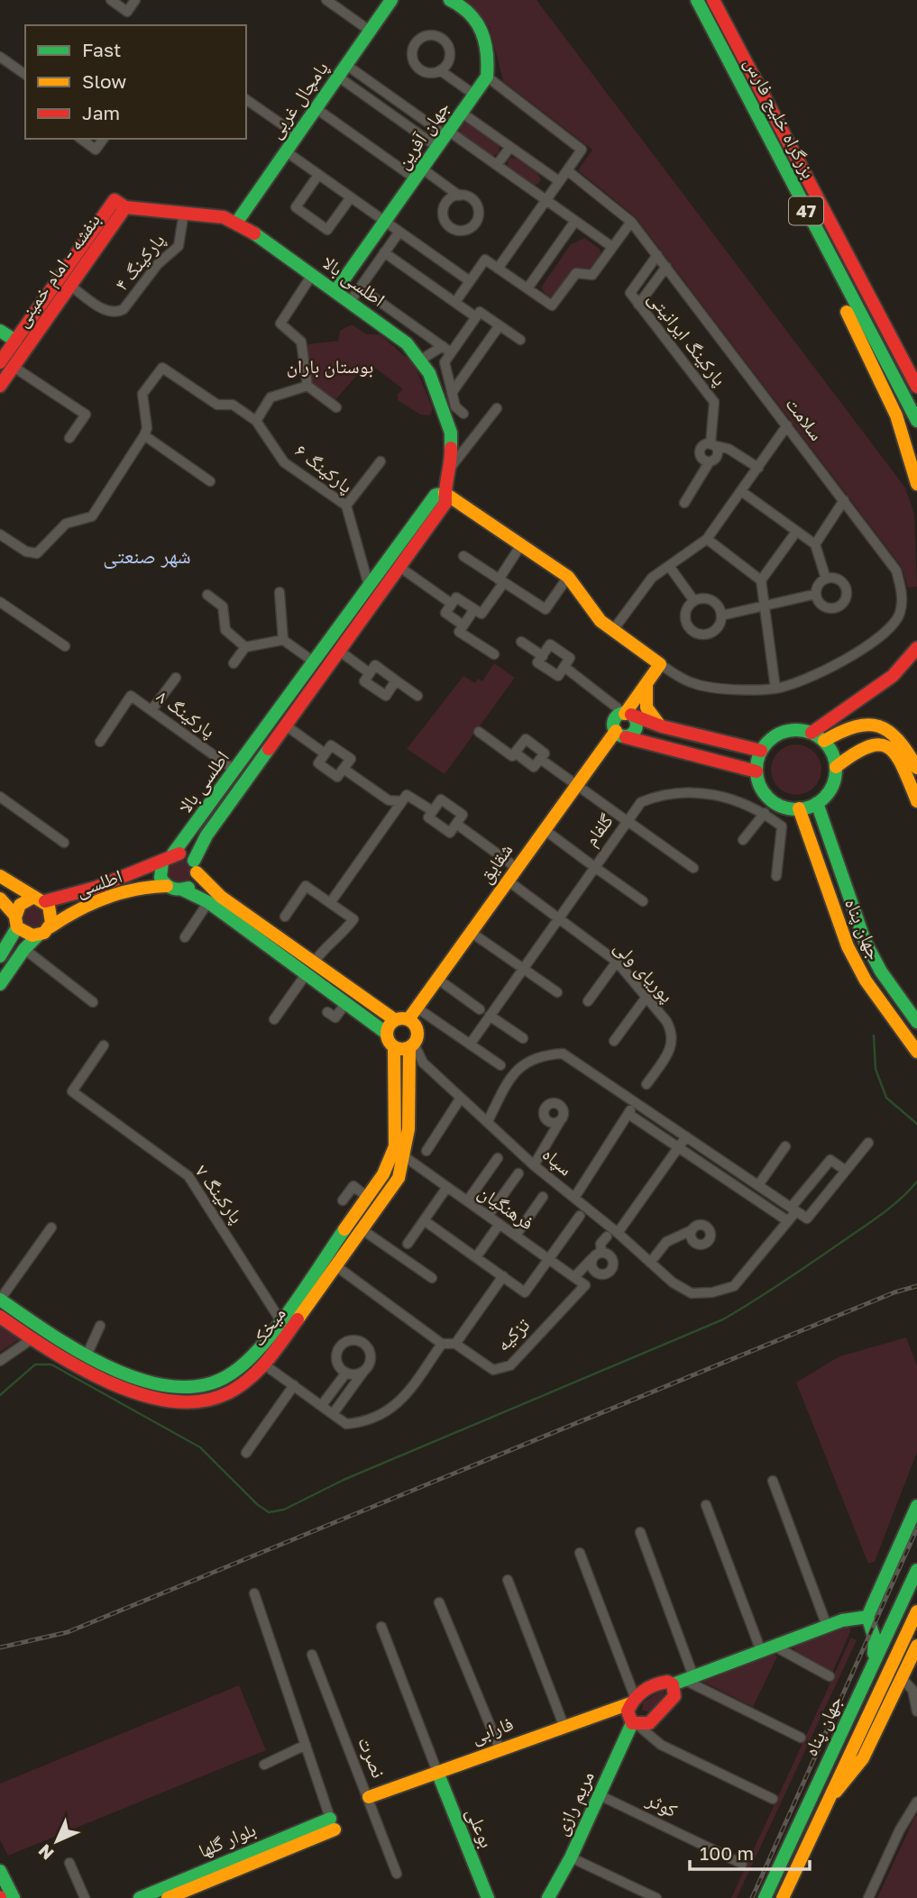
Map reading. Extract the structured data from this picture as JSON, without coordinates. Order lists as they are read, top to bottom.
{
  "streets": {
    "main road": [
      "پامچال غربی",
      "بزرگراه خلیج فارس",
      "جهان آفرین",
      "47",
      "بنفشه - امام خمینی",
      "اطلسی بالا",
      "شقایق",
      "اطلسی",
      "جهان پناه",
      "میخک",
      "فارابی",
      "مریم رازی",
      "بوعلی",
      "بلوار گلها"
    ],
    "street": [
      "پارکینگ ۴",
      "پارکینگ ایرانیتی",
      "سلامت",
      "پارکینگ ۶",
      "پارکینگ ۸",
      "گلفام",
      "پوریای ولی",
      "سپاه",
      "پارکینگ ۷",
      "فرهنگیان",
      "تزکیه",
      "نصرت",
      "کوثر"
    ]
  },
  "crossings": [
    ["پامچال غربی", "اطلسی بالا"],
    ["جهان آفرین", "اطلسی بالا"],
    ["پارکینگ ۴", "بنفشه - امام خمینی"],
    ["پارکینگ ۴", "اطلسی بالا"],
    ["بنفشه - امام خمینی", "اطلسی بالا"],
    ["اطلسی بالا", "پارکینگ ۶"],
    ["اطلسی بالا", "پارکینگ ۸"],
    ["اطلسی بالا", "اطلسی"],
    ["پارکینگ ایرانیتی", "سلامت"],
    ["گلفام", "پوریای ولی"],
    ["شقایق", "پوریای ولی"],
    ["شقایق", "سپاه"],
    ["شقایق", "میخک"],
    ["سپاه", "میخک"],
    ["پارکینگ ۷", "میخک"],
    ["فرهنگیان", "میخک"],
    ["فرهنگیان", "تزکیه"],
    ["فارابی", "نصرت"],
    ["فارابی", "بوعلی"],
    ["مریم رازی", "کوثر"]
  ],
  "districts": ["شهر صنعتی"],
  "parks": ["بوستان باران"],
  "legend": ["Fast", "Slow", "Jam"],
  "scale_bar": "100 m",
  "north": "bottom left"
}
